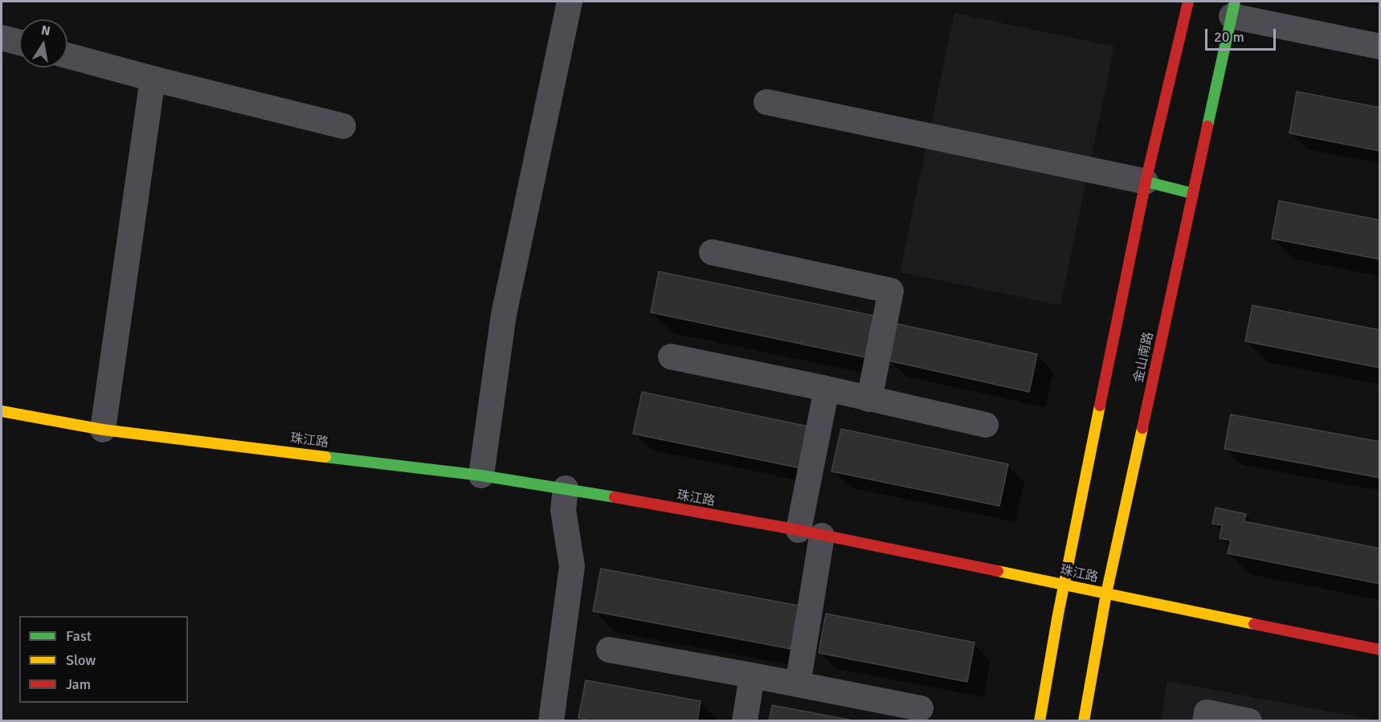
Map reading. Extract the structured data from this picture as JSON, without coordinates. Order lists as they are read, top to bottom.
{
  "streets": {
    "main road": ["金山南路", "珠江路"]
  },
  "crossings": [
    ["金山南路", "珠江路"]
  ],
  "legend": ["Fast", "Slow", "Jam"],
  "scale_bar": "20 m",
  "north": "top"
}
